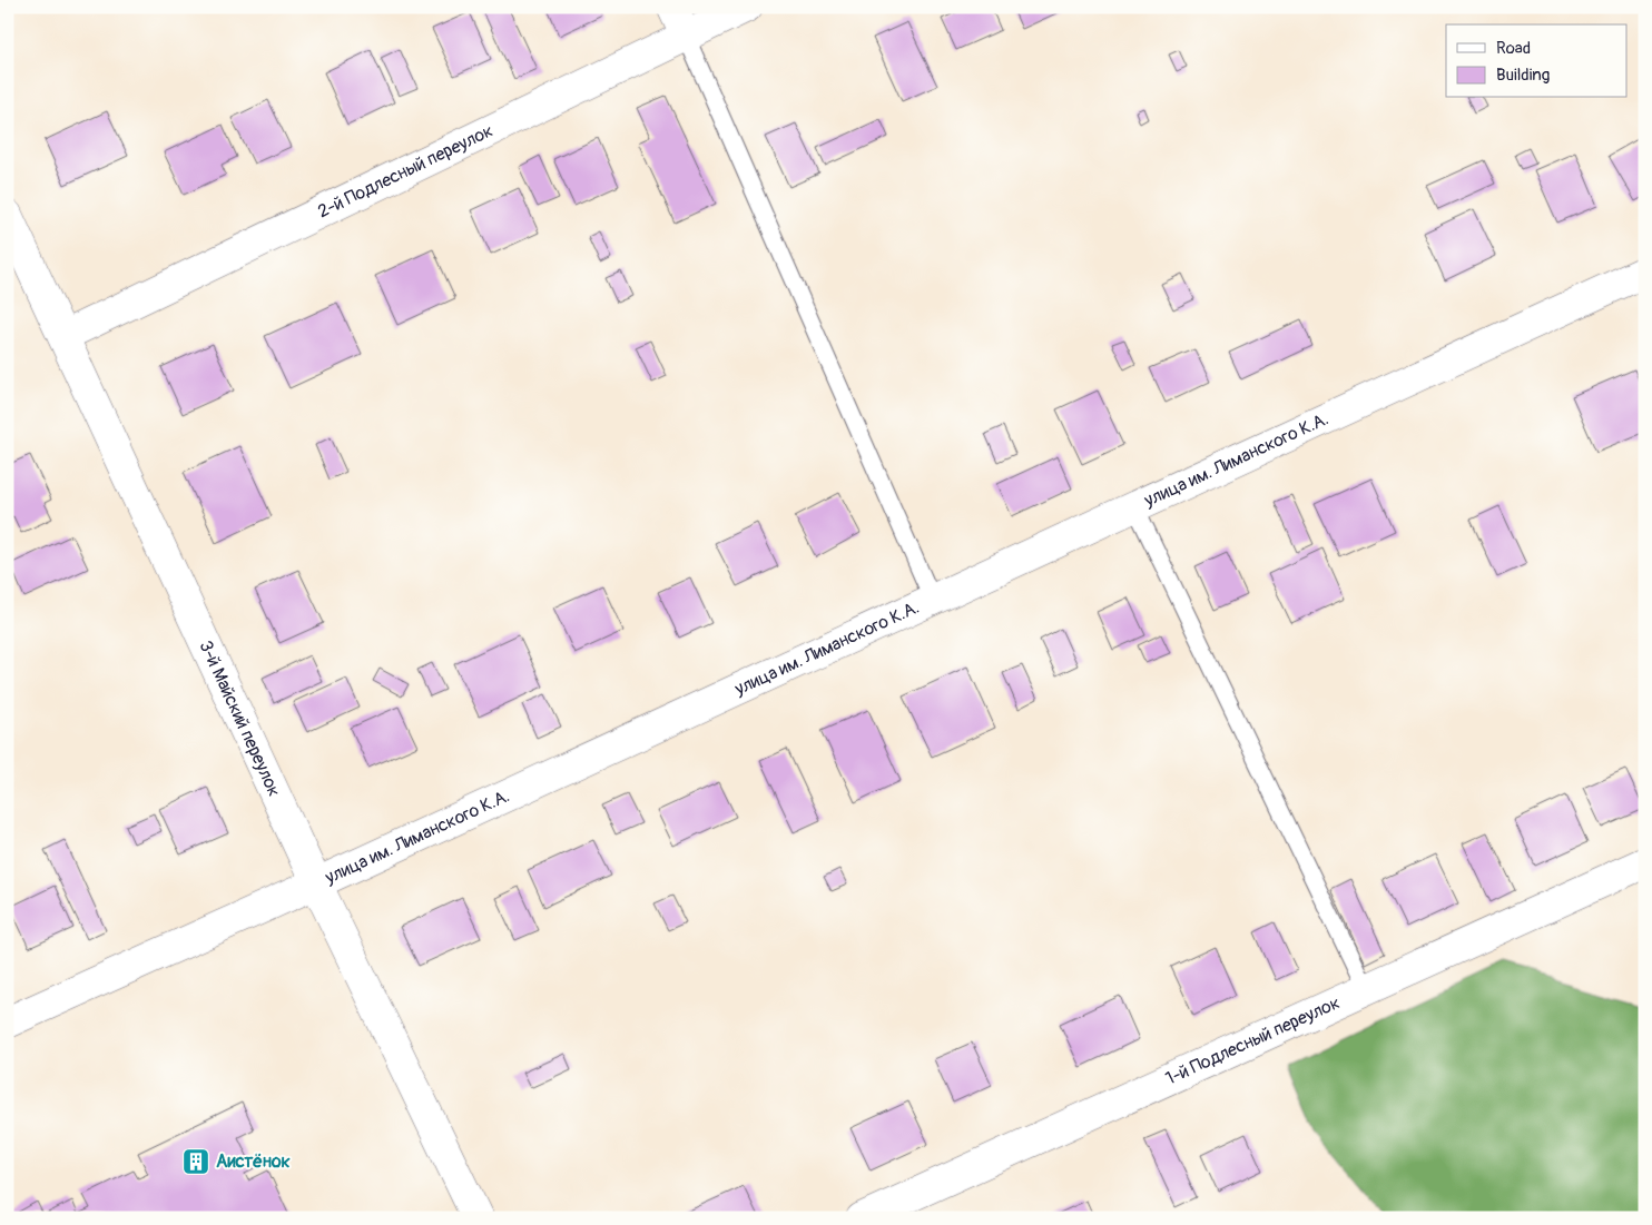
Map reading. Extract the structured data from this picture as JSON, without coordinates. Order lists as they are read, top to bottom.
{
  "streets": {
    "street": [
      "2-й Подлесный переулок",
      "улица им. Лиманского К.А.",
      "3-й Майский переулок",
      "1-й Подлесный переулок"
    ]
  },
  "crossings": [
    ["2-й Подлесный переулок", "3-й Майский переулок"],
    ["улица им. Лиманского К.А.", "3-й Майский переулок"]
  ],
  "places": {
    "building": ["Аистёнок"]
  },
  "legend": ["Road", "Building"]
}
